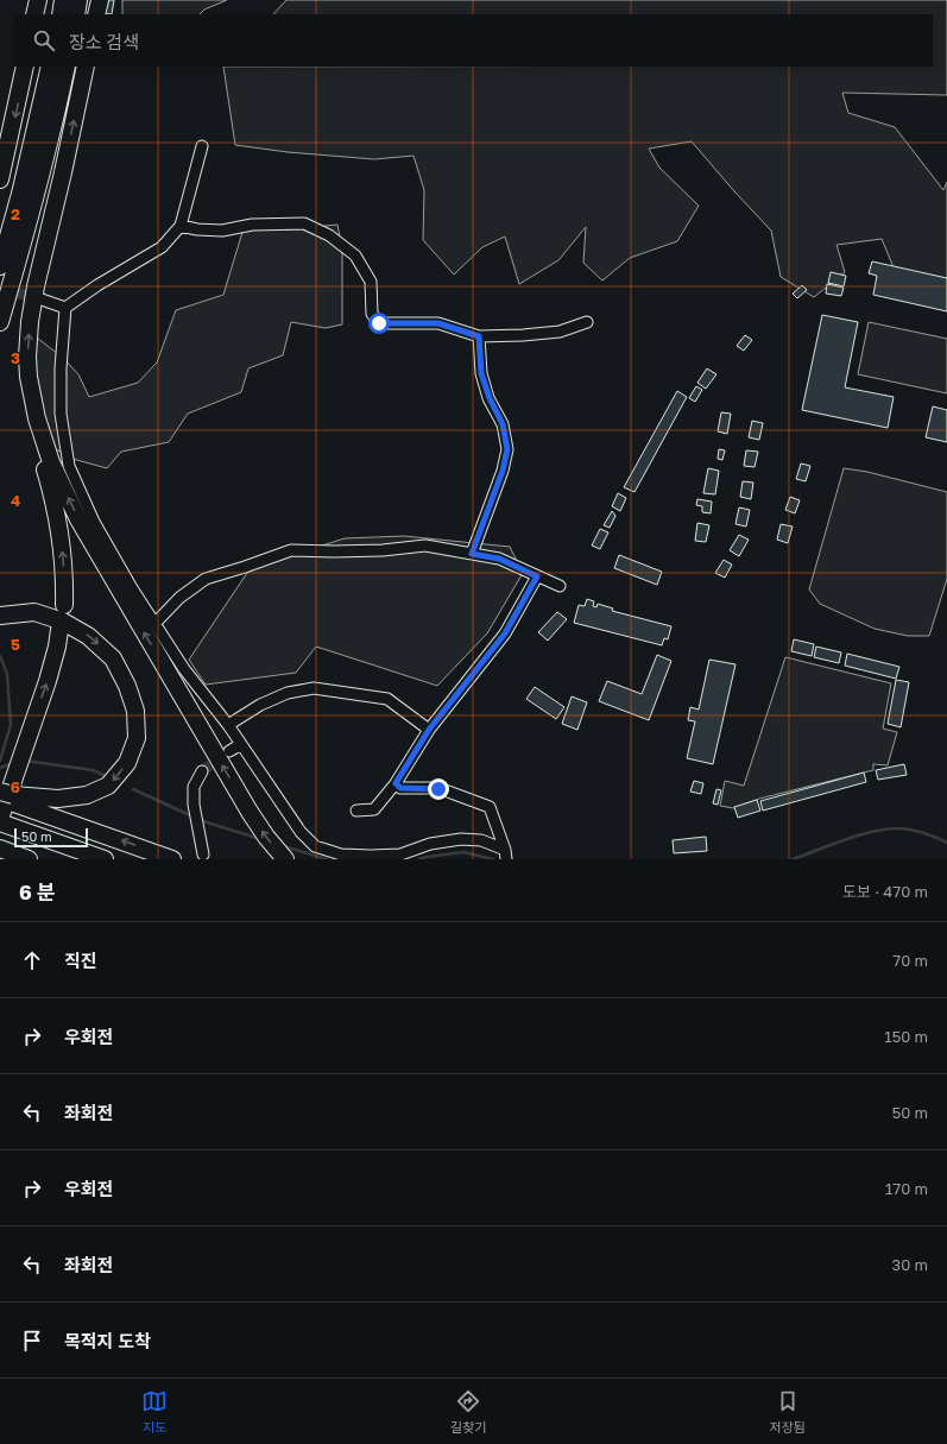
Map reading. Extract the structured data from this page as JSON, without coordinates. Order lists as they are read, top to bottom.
{
  "scale_bar": "50 m",
  "page": {
    "search": "장소 검색",
    "scale": "50 m",
    "heading": ["6 분", "도보 · 470 m"],
    "list": [
      ["직진", "70 m"],
      ["우회전", "150 m"],
      ["좌회전", "50 m"],
      ["우회전", "170 m"],
      ["좌회전", "30 m"],
      "목적지 도착"
    ],
    "nav": ["지도", "길찾기", "저장됨"]
  },
  "grid": {
    "rows": [
      "2",
      "3",
      "4",
      "5",
      "6"
    ]
  }
}
